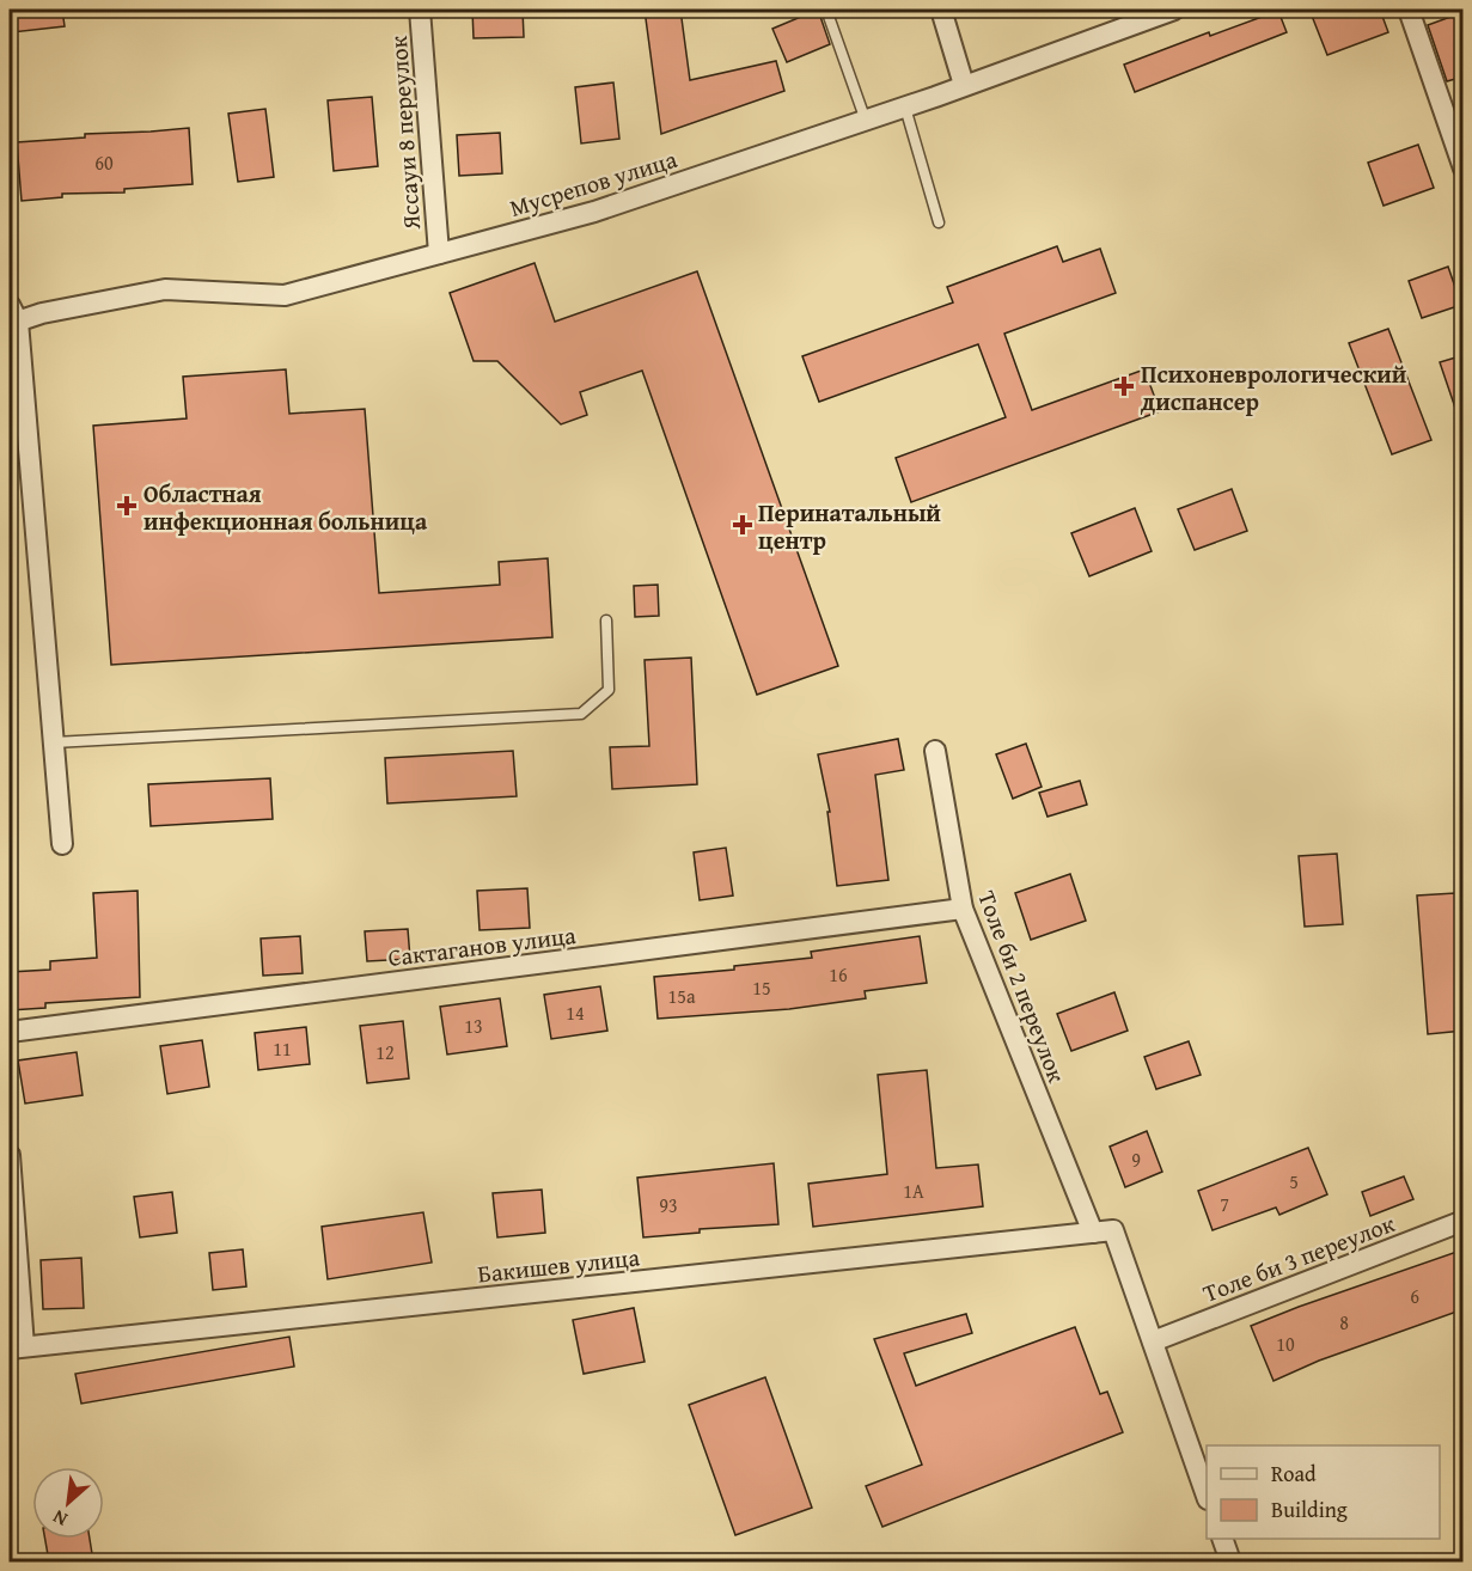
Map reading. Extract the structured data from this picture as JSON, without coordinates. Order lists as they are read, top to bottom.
{
  "streets": {
    "street": [
      "Яссауи 8 переулок",
      "Мусрепов улица",
      "Сактаганов улица",
      "Толе би 2 переулок",
      "Толе би 3 переулок",
      "Бакишев улица"
    ]
  },
  "crossings": [
    ["Яссауи 8 переулок", "Мусрепов улица"],
    ["Сактаганов улица", "Толе би 2 переулок"],
    ["Толе би 2 переулок", "Бакишев улица"],
    ["Толе би 3 переулок", "Бакишев улица"]
  ],
  "places": {
    "health": ["Психоневрологический диспансер", "Областная инфекционная больница", "Перинатальный центр"]
  },
  "house_numbers": [
    "60",
    "16",
    "15",
    "15а",
    "14",
    "13",
    "11",
    "12",
    "9",
    "5",
    "1А",
    "7",
    "93",
    "6",
    "8",
    "10"
  ],
  "legend": ["Road", "Building"],
  "north": "bottom left"
}
